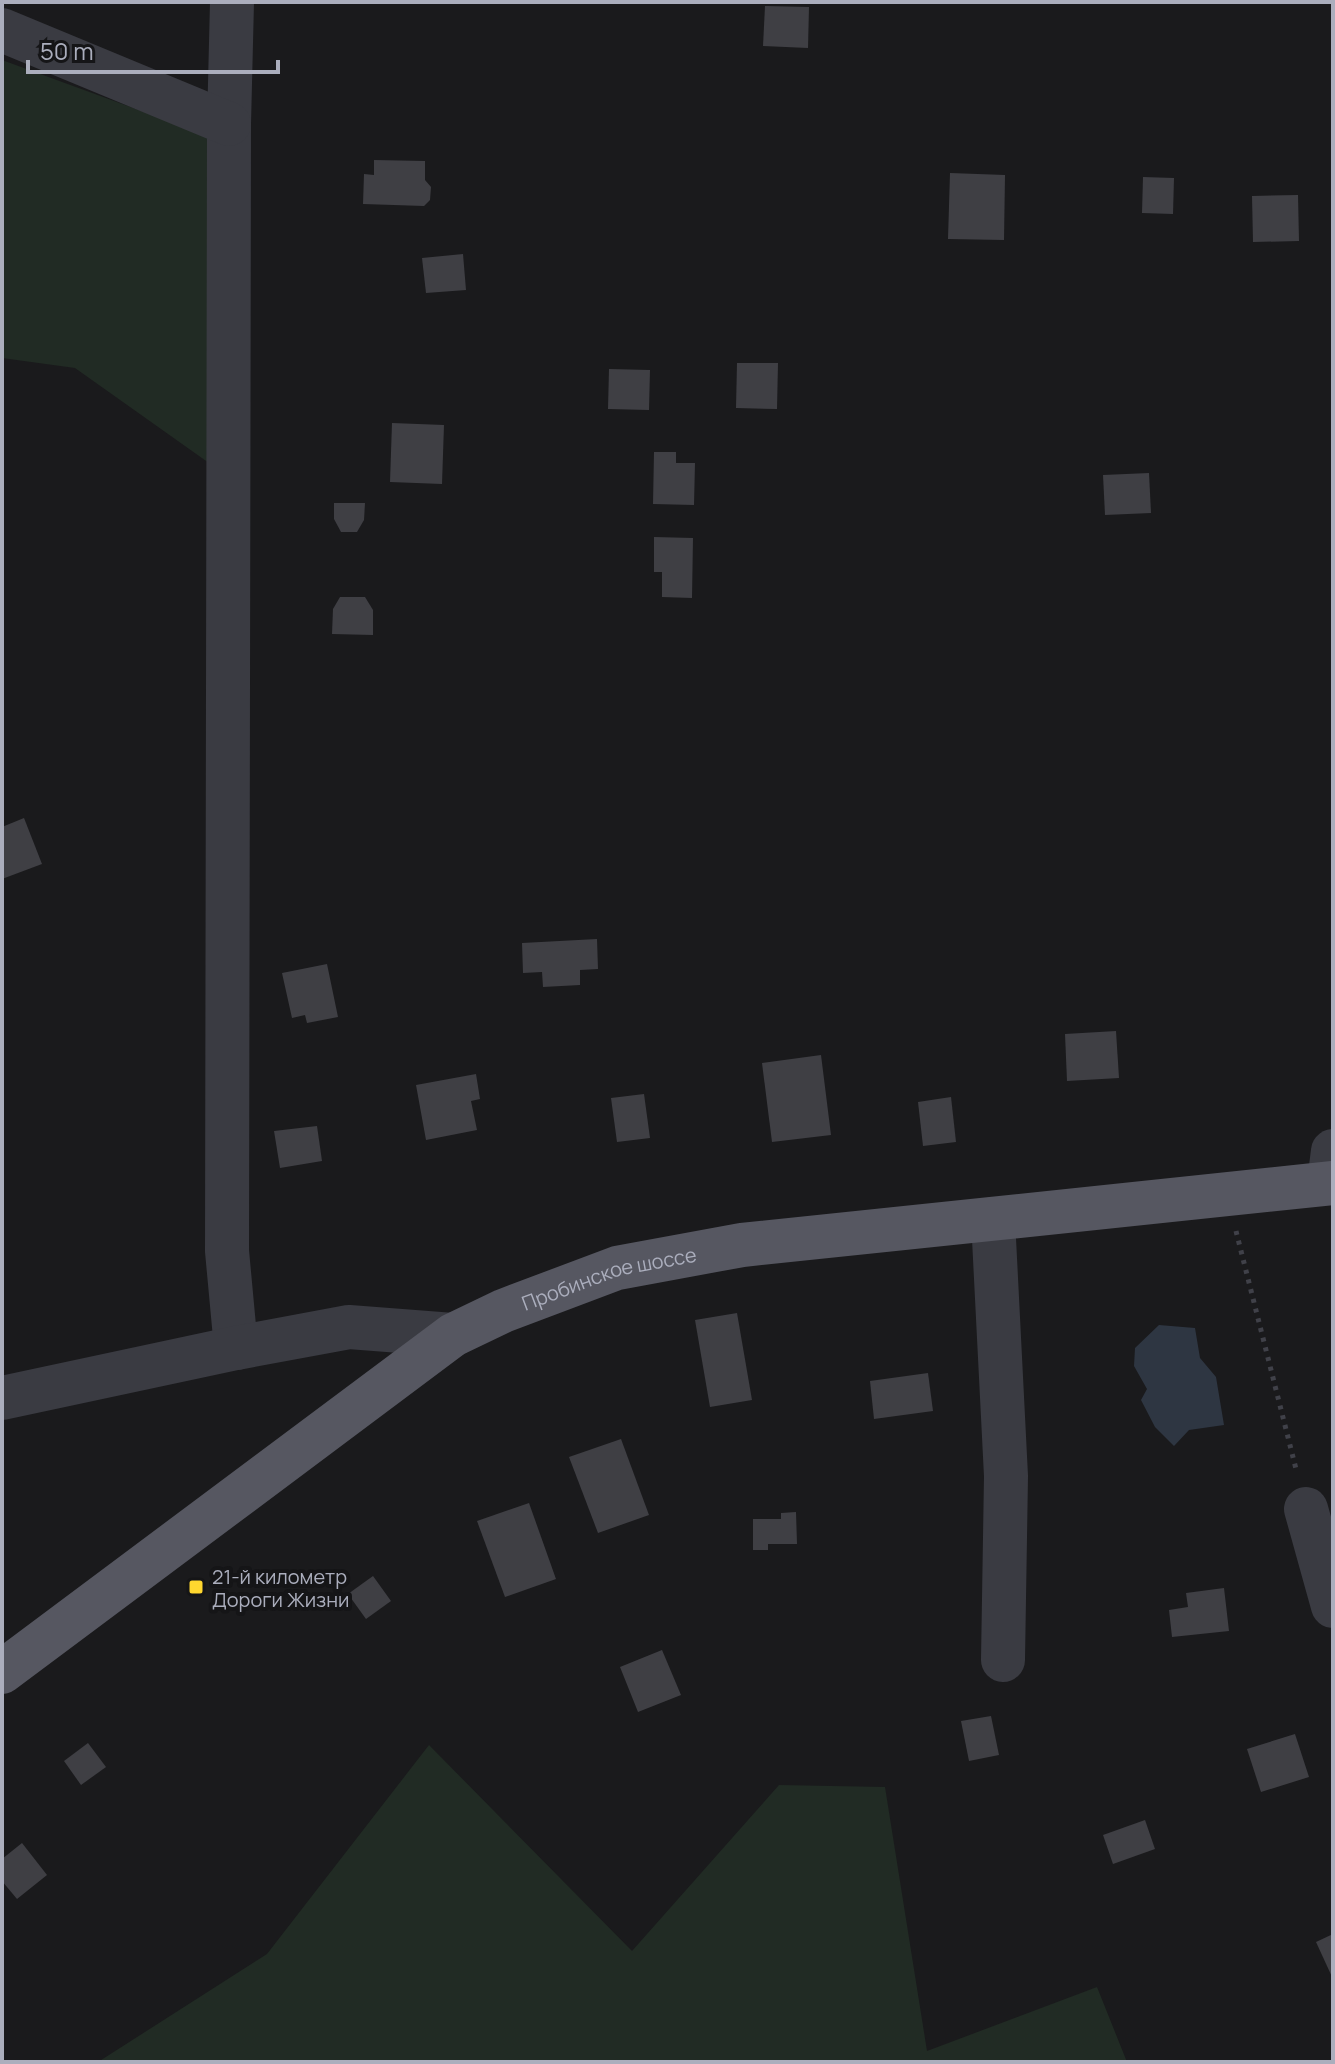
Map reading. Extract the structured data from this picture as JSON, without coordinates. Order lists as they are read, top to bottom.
{
  "streets": {
    "main road": ["Пробинское шоссе"]
  },
  "places": {
    "transit": ["21-й километр Дороги Жизни"]
  },
  "scale_bar": "50 m"
}
